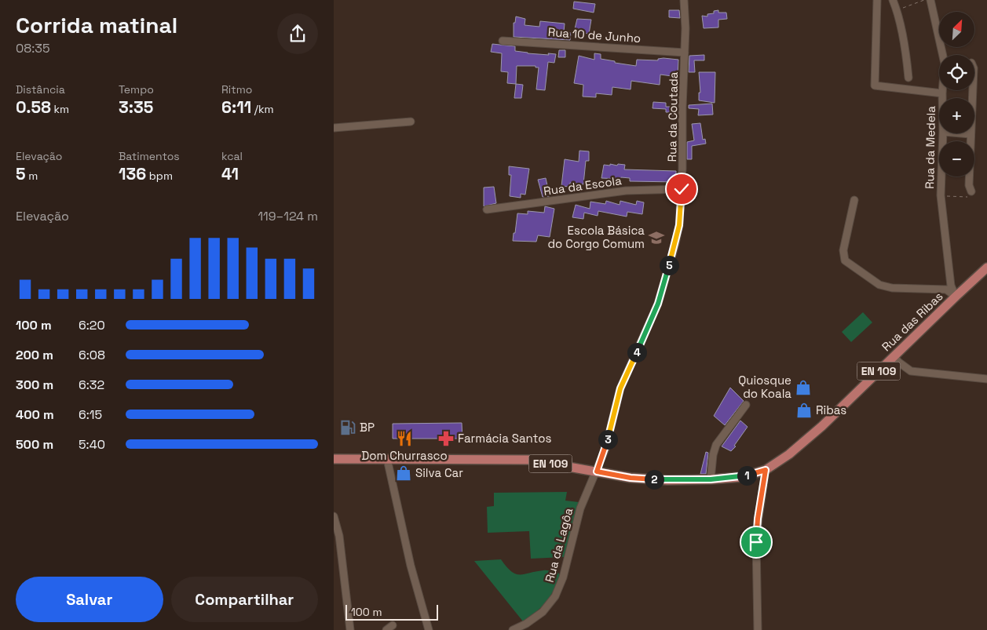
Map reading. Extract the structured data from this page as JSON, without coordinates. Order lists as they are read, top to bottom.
{
  "streets": {
    "main road": ["Rua das Ribas", "EN 109"],
    "street": [
      "Rua 10 de Junho",
      "Rua da Coutada",
      "Rua da Medela",
      "Rua da Escola",
      "Rua da Lagôa"
    ]
  },
  "crossings": [
    ["Rua 10 de Junho", "Rua da Coutada"],
    ["Rua da Coutada", "Rua da Escola"],
    ["Rua da Coutada", "Rua da Lagôa"],
    ["Rua da Medela", "Rua das Ribas"],
    ["Rua das Ribas", "EN 109"],
    ["EN 109", "Rua da Lagôa"]
  ],
  "places": {
    "school or university": ["Escola Básica do Corgo Comum"],
    "shop": ["Quiosque do Koala", "Ribas", "Silva Car"],
    "fuel station": ["BP"],
    "restaurant": ["Dom Churrasco"],
    "pharmacy": ["Farmácia Santos"]
  },
  "scale_bar": "100 m",
  "north": "top right",
  "page": {
    "heading": ["Corrida matinal", "08:35"],
    "map_buttons": ["+", "−"],
    "stats": [
      ["Distância", "0.58 km"],
      ["Tempo", "3:35"],
      ["Ritmo", "6:11 /km"],
      ["Elevação", "5 m"],
      ["Batimentos", "136 bpm"],
      ["kcal", "41"]
    ],
    "chart": ["Elevação", "119–124 m"],
    "pins": [
      "5",
      "4",
      "3",
      "1",
      "2"
    ],
    "list": [
      {
        "name": "100 m",
        "note": "6:20"
      },
      {
        "name": "200 m",
        "note": "6:08"
      },
      {
        "name": "300 m",
        "note": "6:32"
      },
      {
        "name": "400 m",
        "note": "6:15"
      },
      {
        "name": "500 m",
        "note": "5:40"
      }
    ],
    "buttons": ["Salvar", "Compartilhar"],
    "scale": "100 m"
  }
}
